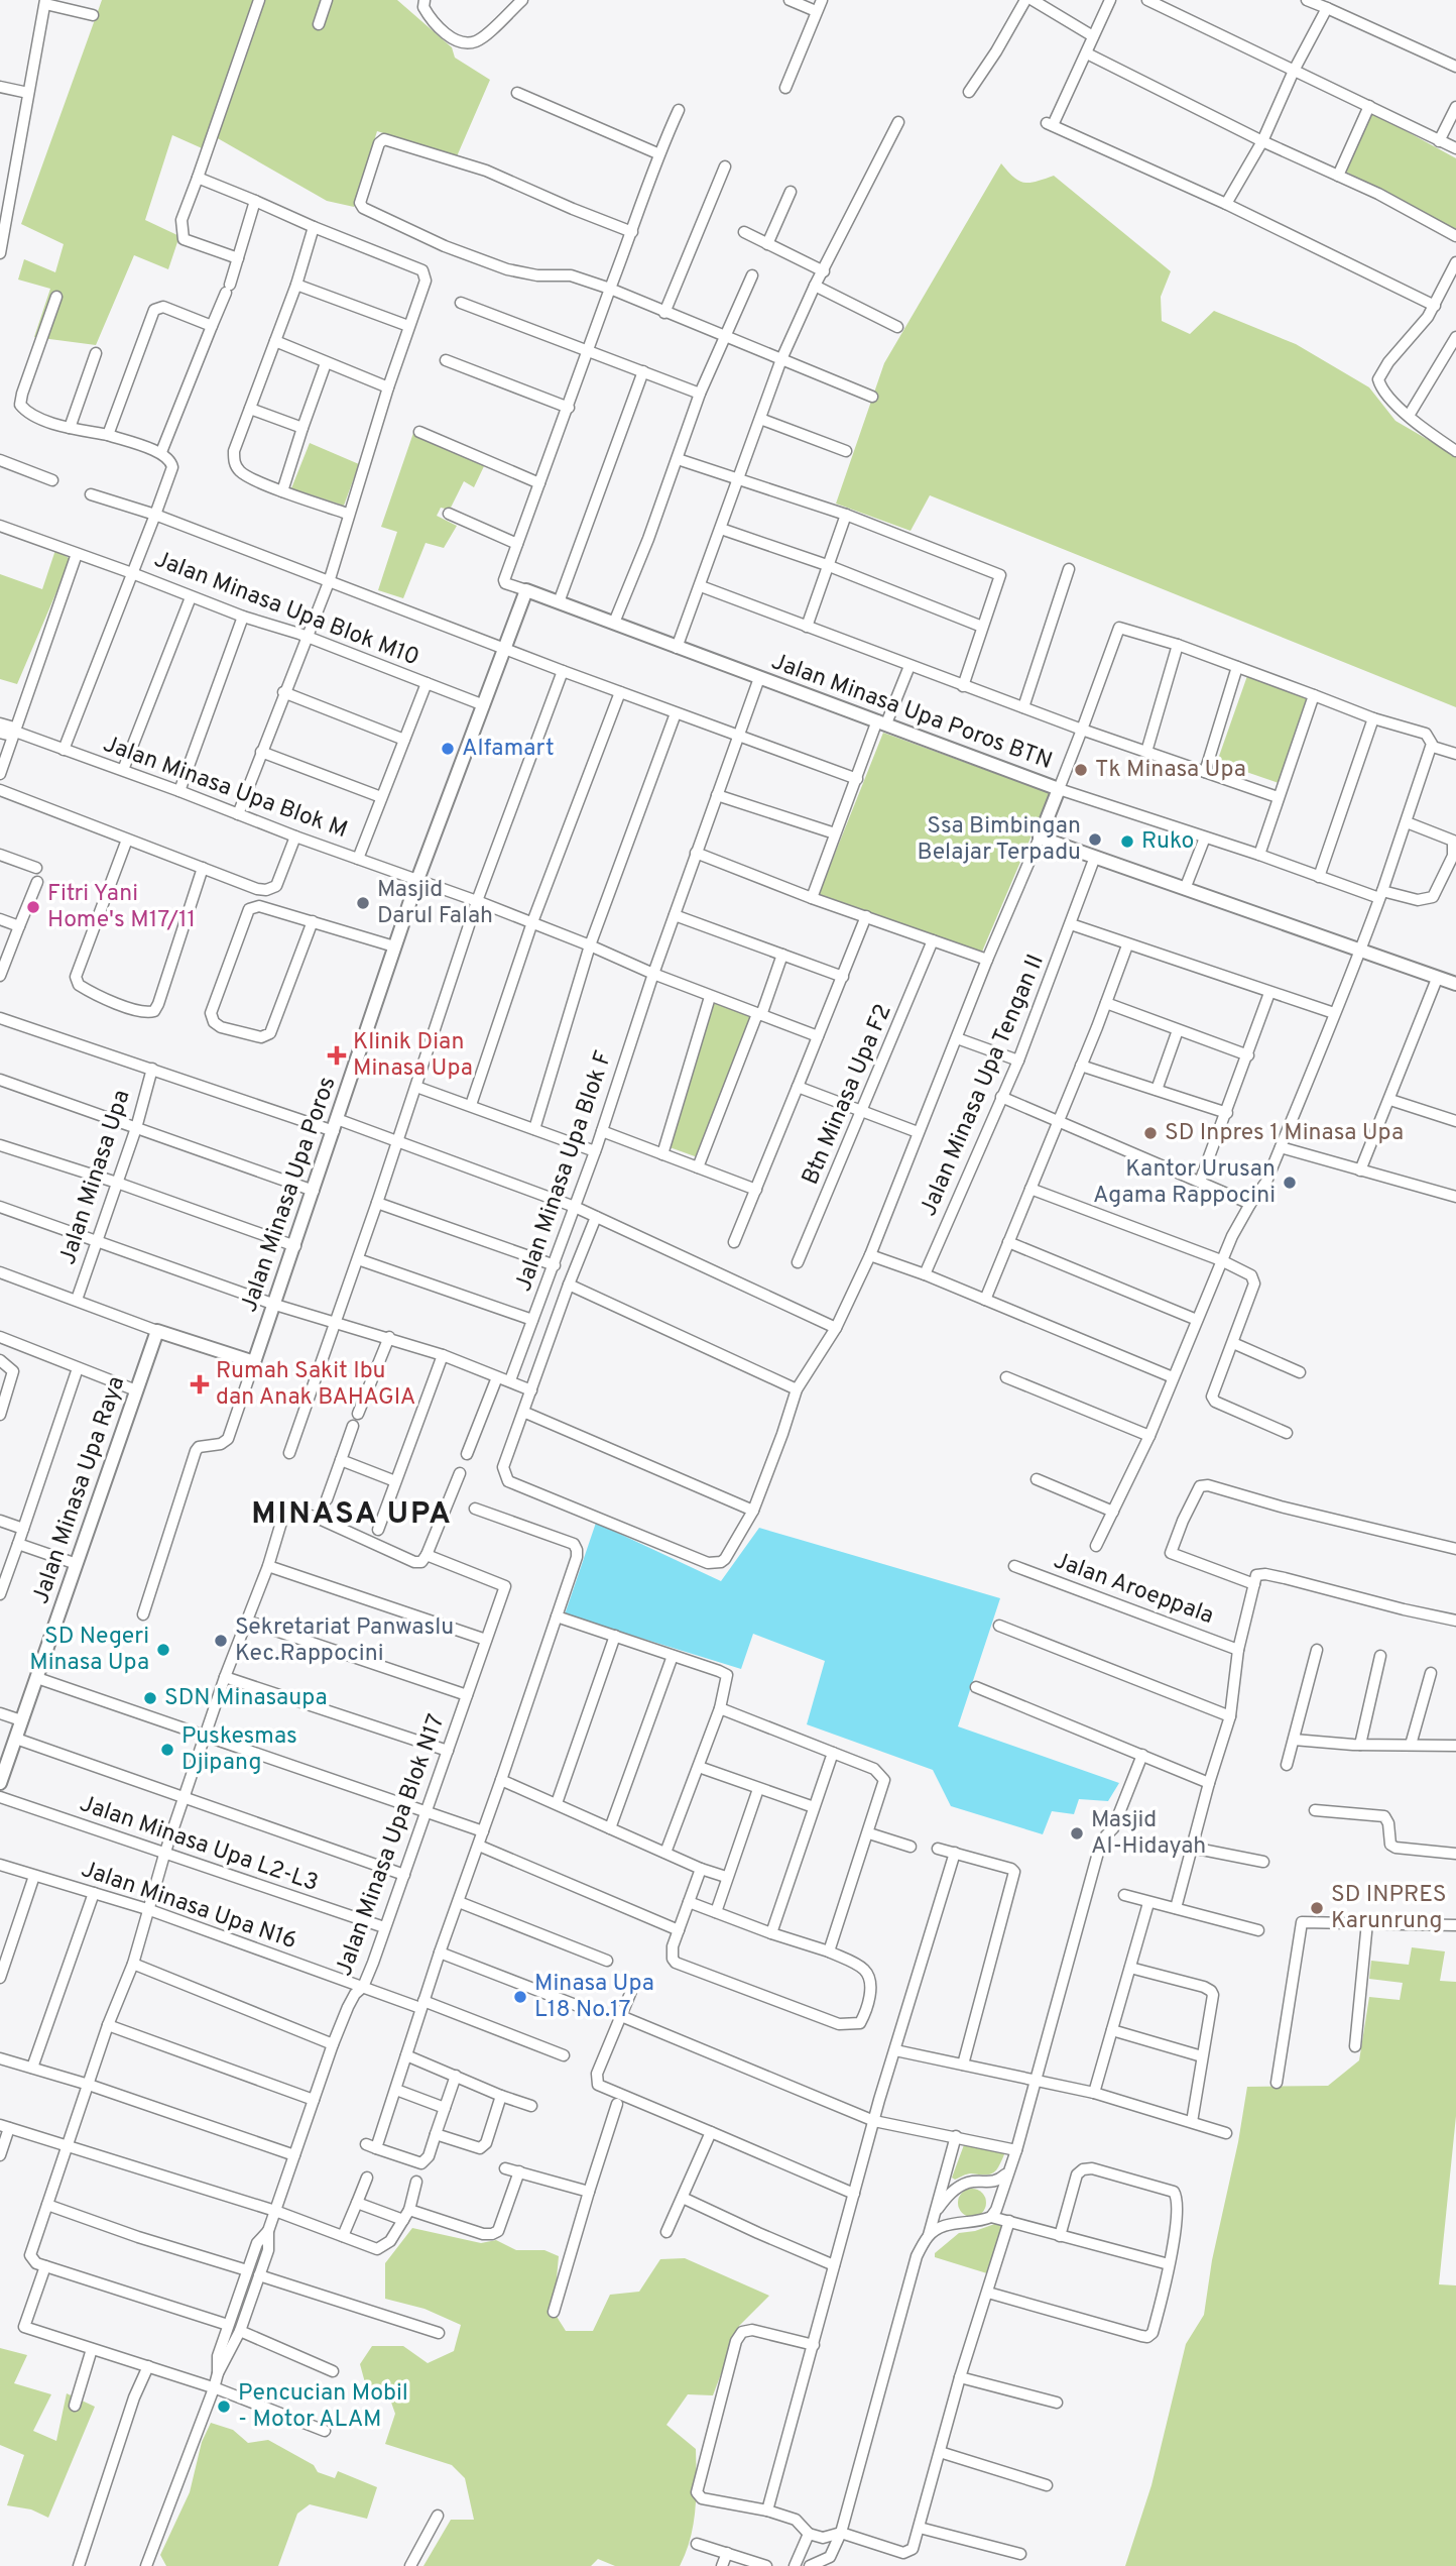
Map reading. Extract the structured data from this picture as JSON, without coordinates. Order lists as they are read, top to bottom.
{
  "streets": {
    "street": [
      "Jalan Minasa Upa Blok M10",
      "Jalan Minasa Upa Poros BTN",
      "Jalan Minasa Upa Blok M",
      "Jalan Minasa Upa Tengan II",
      "Btn Minasa Upa F2",
      "Jalan Minasa Upa Blok F",
      "Jalan Minasa Upa",
      "Jalan Minasa Upa Poros",
      "Jalan Minasa Upa Raya",
      "Jalan Aroeppala",
      "Jalan Minasa Upa L2-L3",
      "Jalan Minasa Upa Blok N17",
      "Jalan Minasa Upa N16"
    ]
  },
  "crossings": [
    ["Jalan Minasa Upa Poros BTN", "Jalan Minasa Upa Blok F"],
    ["Jalan Minasa Upa Blok M", "Jalan Minasa Upa Poros"],
    ["Jalan Minasa Upa L2-L3", "Jalan Minasa Upa Blok N17"],
    ["Jalan Minasa Upa Blok N17", "Jalan Minasa Upa N16"]
  ],
  "districts": ["MINASA UPA"],
  "places": {
    "other": [
      "Alfamart",
      "Tk Minasa Upa",
      "Ssa Bimbingan Belajar Terpadu",
      "Ruko",
      "Masjid Darul Falah",
      "Fitri Yani Home's M17/11",
      "SD Inpres 1 Minasa Upa",
      "Kantor Urusan Agama Rappocini",
      "Sekretariat Panwaslu Kec.Rappocini",
      "SD Negeri Minasa Upa",
      "SDN Minasaupa",
      "Puskesmas Djipang",
      "Masjid Al-Hidayah",
      "SD INPRES Karunrung",
      "Minasa Upa L18 No.17",
      "Pencucian Mobil - Motor ALAM"
    ],
    "health": ["Klinik Dian Minasa Upa", "Rumah Sakit Ibu dan Anak BAHAGIA"]
  }
}
